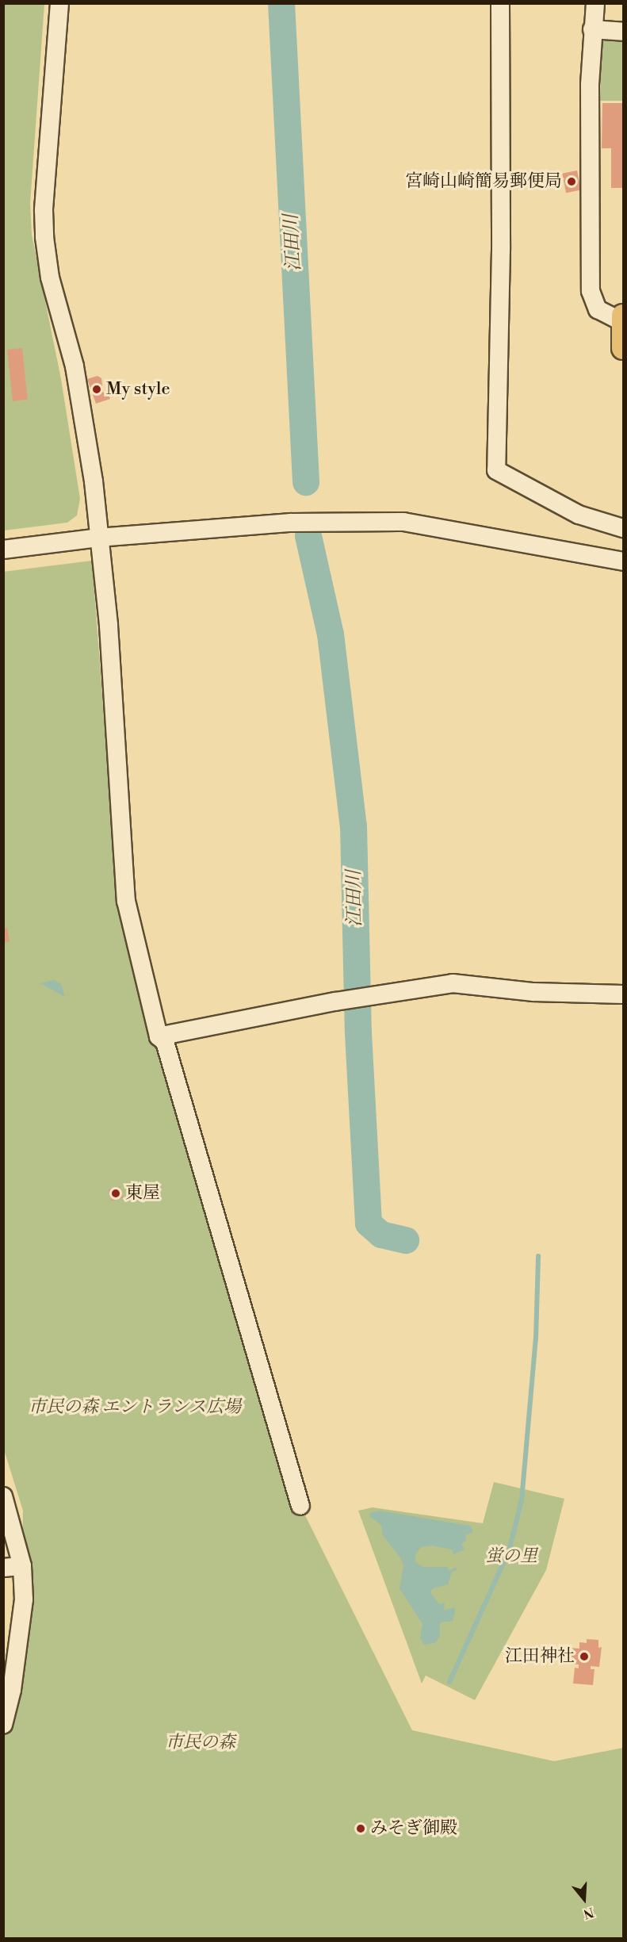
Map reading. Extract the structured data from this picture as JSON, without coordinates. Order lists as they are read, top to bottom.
{
  "water": ["江田川"],
  "parks": ["市民の森 エントランス広場", "蛍の里", "市民の森"],
  "places": [
    "宮崎山崎簡易郵便局",
    "My style",
    "東屋",
    "江田神社",
    "みそぎ御殿"
  ],
  "north": "bottom"
}
